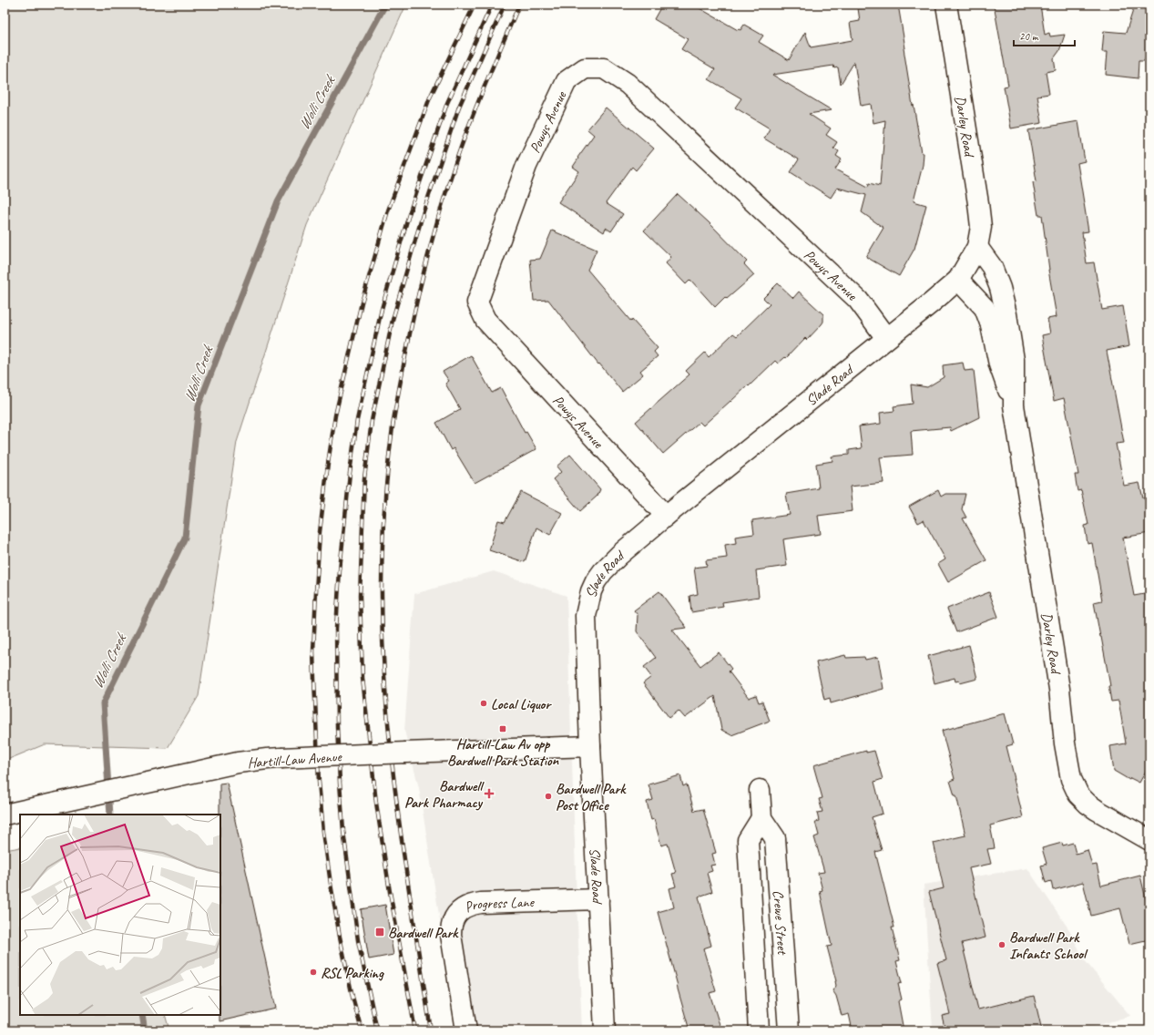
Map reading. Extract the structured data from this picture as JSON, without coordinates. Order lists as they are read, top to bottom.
{
  "streets": {
    "street": [
      "Powys Avenue",
      "Darley Road",
      "Slade Road",
      "Hartill-Law Avenue",
      "Progress Lane",
      "Crewe Street"
    ]
  },
  "crossings": [
    ["Powys Avenue", "Slade Road"],
    ["Darley Road", "Slade Road"],
    ["Slade Road", "Hartill-Law Avenue"],
    ["Slade Road", "Progress Lane"]
  ],
  "water": ["Wolli Creek"],
  "places": {
    "other": [
      "Local Liquor",
      "Bardwell Park Post Office",
      "Bardwell Park Infants School",
      "RSL Parking"
    ],
    "transit": ["Hartill-Law Av opp Bardwell Park Station", "Bardwell Park"],
    "health": ["Bardwell Park Pharmacy"]
  },
  "scale_bar": "20 m"
}
